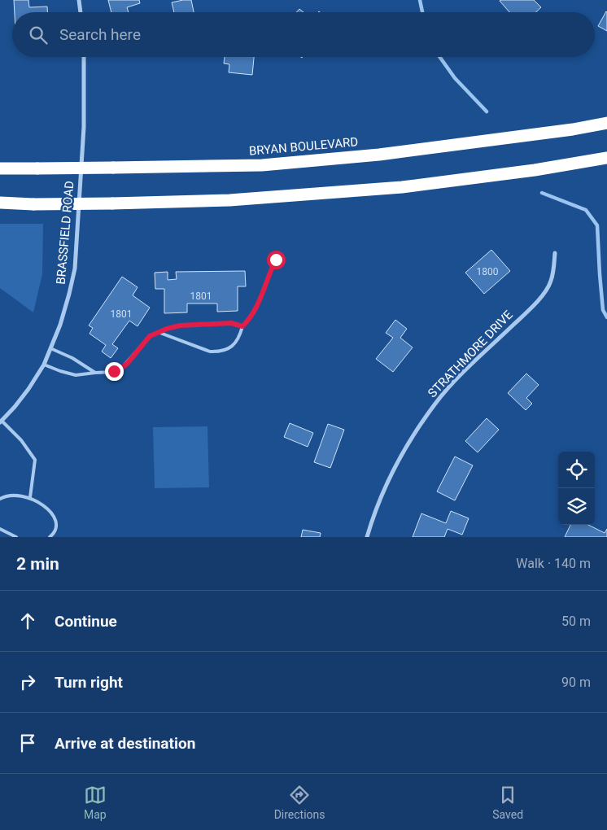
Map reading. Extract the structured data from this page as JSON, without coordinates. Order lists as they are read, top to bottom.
{
  "streets": {
    "highway": ["BRYAN BOULEVARD"],
    "street": ["BRASSFIELD ROAD", "STRATHMORE DRIVE"]
  },
  "house_numbers": ["1800", "1801", "1801"],
  "page": {
    "search": "Search here",
    "heading": ["2 min", "Walk · 140 m"],
    "list": [
      ["Continue", "50 m"],
      ["Turn right", "90 m"],
      "Arrive at destination"
    ],
    "nav": ["Map", "Directions", "Saved"]
  }
}
